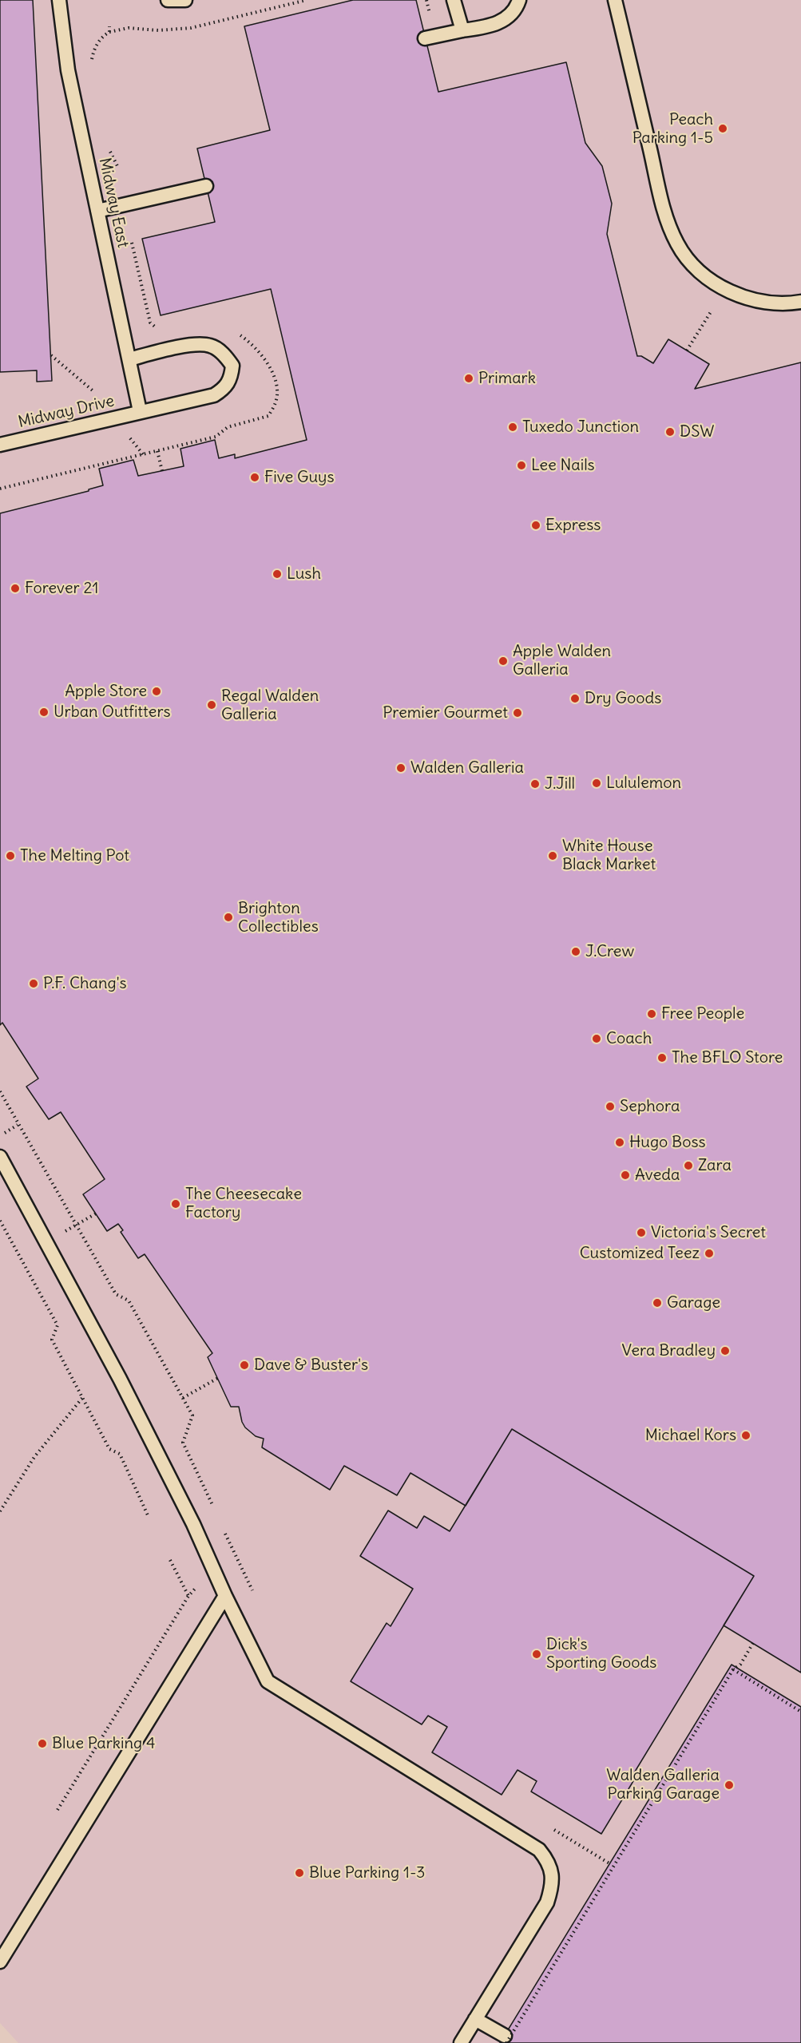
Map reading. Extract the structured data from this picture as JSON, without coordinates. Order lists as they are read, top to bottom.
{
  "streets": {
    "lane": ["Midway East", "Midway Drive"]
  },
  "crossings": [
    ["Midway East", "Midway Drive"]
  ],
  "places": [
    "Peach Parking 1-5",
    "Primark",
    "Tuxedo Junction",
    "DSW",
    "Lee Nails",
    "Five Guys",
    "Express",
    "Lush",
    "Forever 21",
    "Apple Walden Galleria",
    "Apple Store",
    "Dry Goods",
    "Regal Walden Galleria",
    "Urban Outfitters",
    "Premier Gourmet",
    "Walden Galleria",
    "Lululemon",
    "J.Jill",
    "The Melting Pot",
    "White House Black Market",
    "Brighton Collectibles",
    "J.Crew",
    "P.F. Chang's",
    "Free People",
    "Coach",
    "The BFLO Store",
    "Sephora",
    "Hugo Boss",
    "Zara",
    "Aveda",
    "The Cheesecake Factory",
    "Victoria's Secret",
    "Customized Teez",
    "Garage",
    "Vera Bradley",
    "Dave & Buster's",
    "Michael Kors",
    "Dick's Sporting Goods",
    "Blue Parking 4",
    "Walden Galleria Parking Garage",
    "Blue Parking 1-3"
  ]
}
